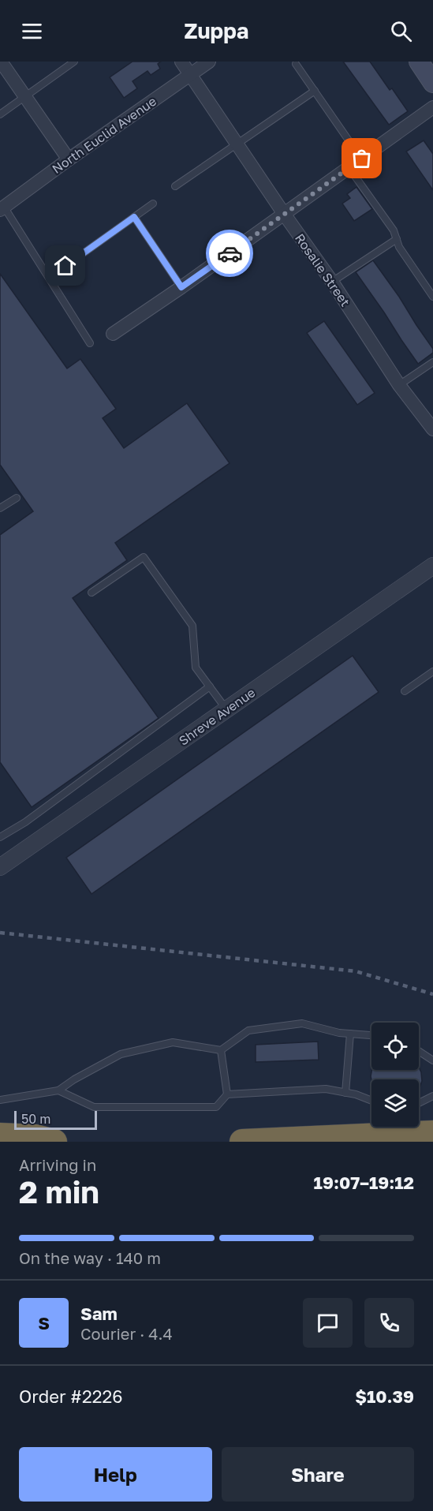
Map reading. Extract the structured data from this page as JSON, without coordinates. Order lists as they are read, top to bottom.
{
  "streets": {
    "street": ["North Euclid Avenue", "Rosalie Street", "Shreve Avenue"]
  },
  "crossings": [
    ["North Euclid Avenue", "Rosalie Street"]
  ],
  "scale_bar": "50 m",
  "page": {
    "header": "Zuppa",
    "scale": "50 m",
    "heading": ["2 min", "Arriving in", "19:07–19:12"],
    "panel": [
      "Sam",
      "Courier · 4.4",
      "Order #2226",
      "$10.39"
    ],
    "bar": "On the way · 140 m",
    "round": "S",
    "buttons": ["Help", "Share"]
  }
}
